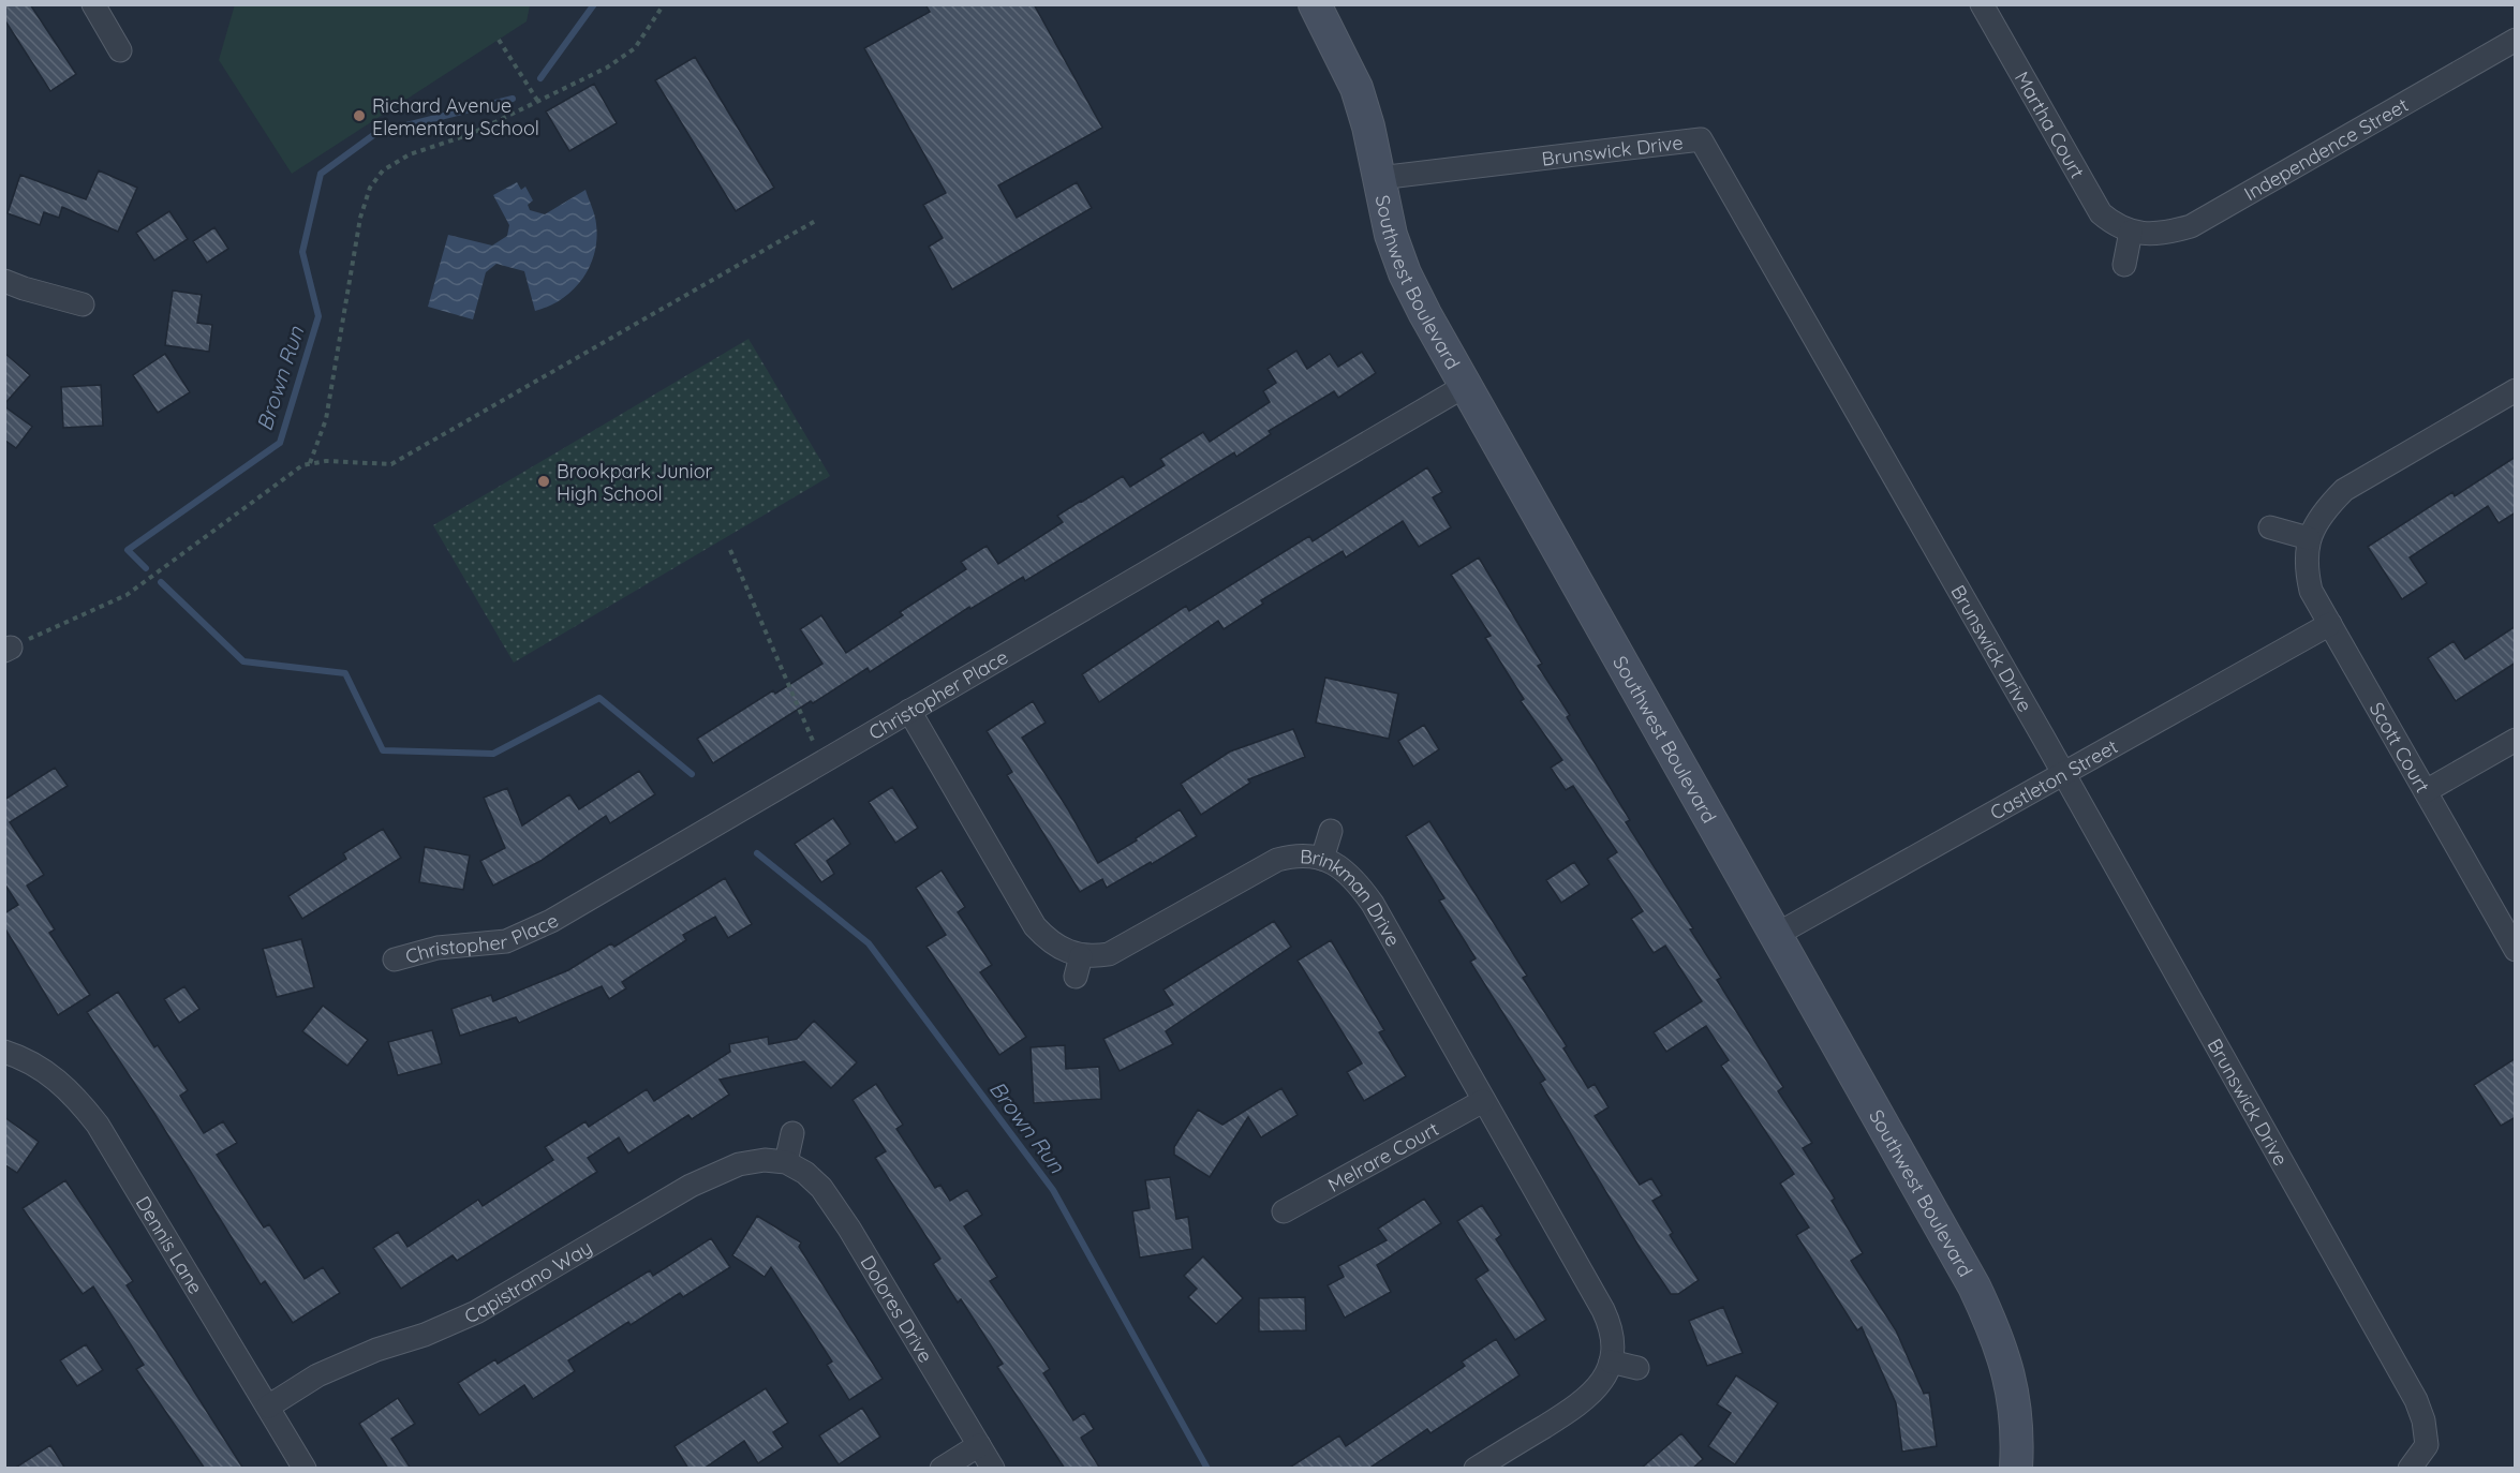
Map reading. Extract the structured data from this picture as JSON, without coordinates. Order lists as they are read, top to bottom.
{
  "streets": {
    "street": [
      "Martha Court",
      "Independence Street",
      "Brunswick Drive",
      "Southwest Boulevard",
      "Christopher Place",
      "Scott Court",
      "Castleton Street",
      "Brinkman Drive",
      "Melrare Court",
      "Dennis Lane",
      "Capistrano Way",
      "Dolores Drive"
    ]
  },
  "crossings": [
    ["Martha Court", "Independence Street"],
    ["Brunswick Drive", "Southwest Boulevard"],
    ["Brunswick Drive", "Castleton Street"],
    ["Southwest Boulevard", "Christopher Place"],
    ["Southwest Boulevard", "Castleton Street"],
    ["Christopher Place", "Brinkman Drive"],
    ["Scott Court", "Castleton Street"],
    ["Brinkman Drive", "Melrare Court"],
    ["Dennis Lane", "Capistrano Way"],
    ["Capistrano Way", "Dolores Drive"]
  ],
  "water": ["Brown Run"],
  "places": ["Richard Avenue Elementary School", "Brookpark Junior High School"]
}
